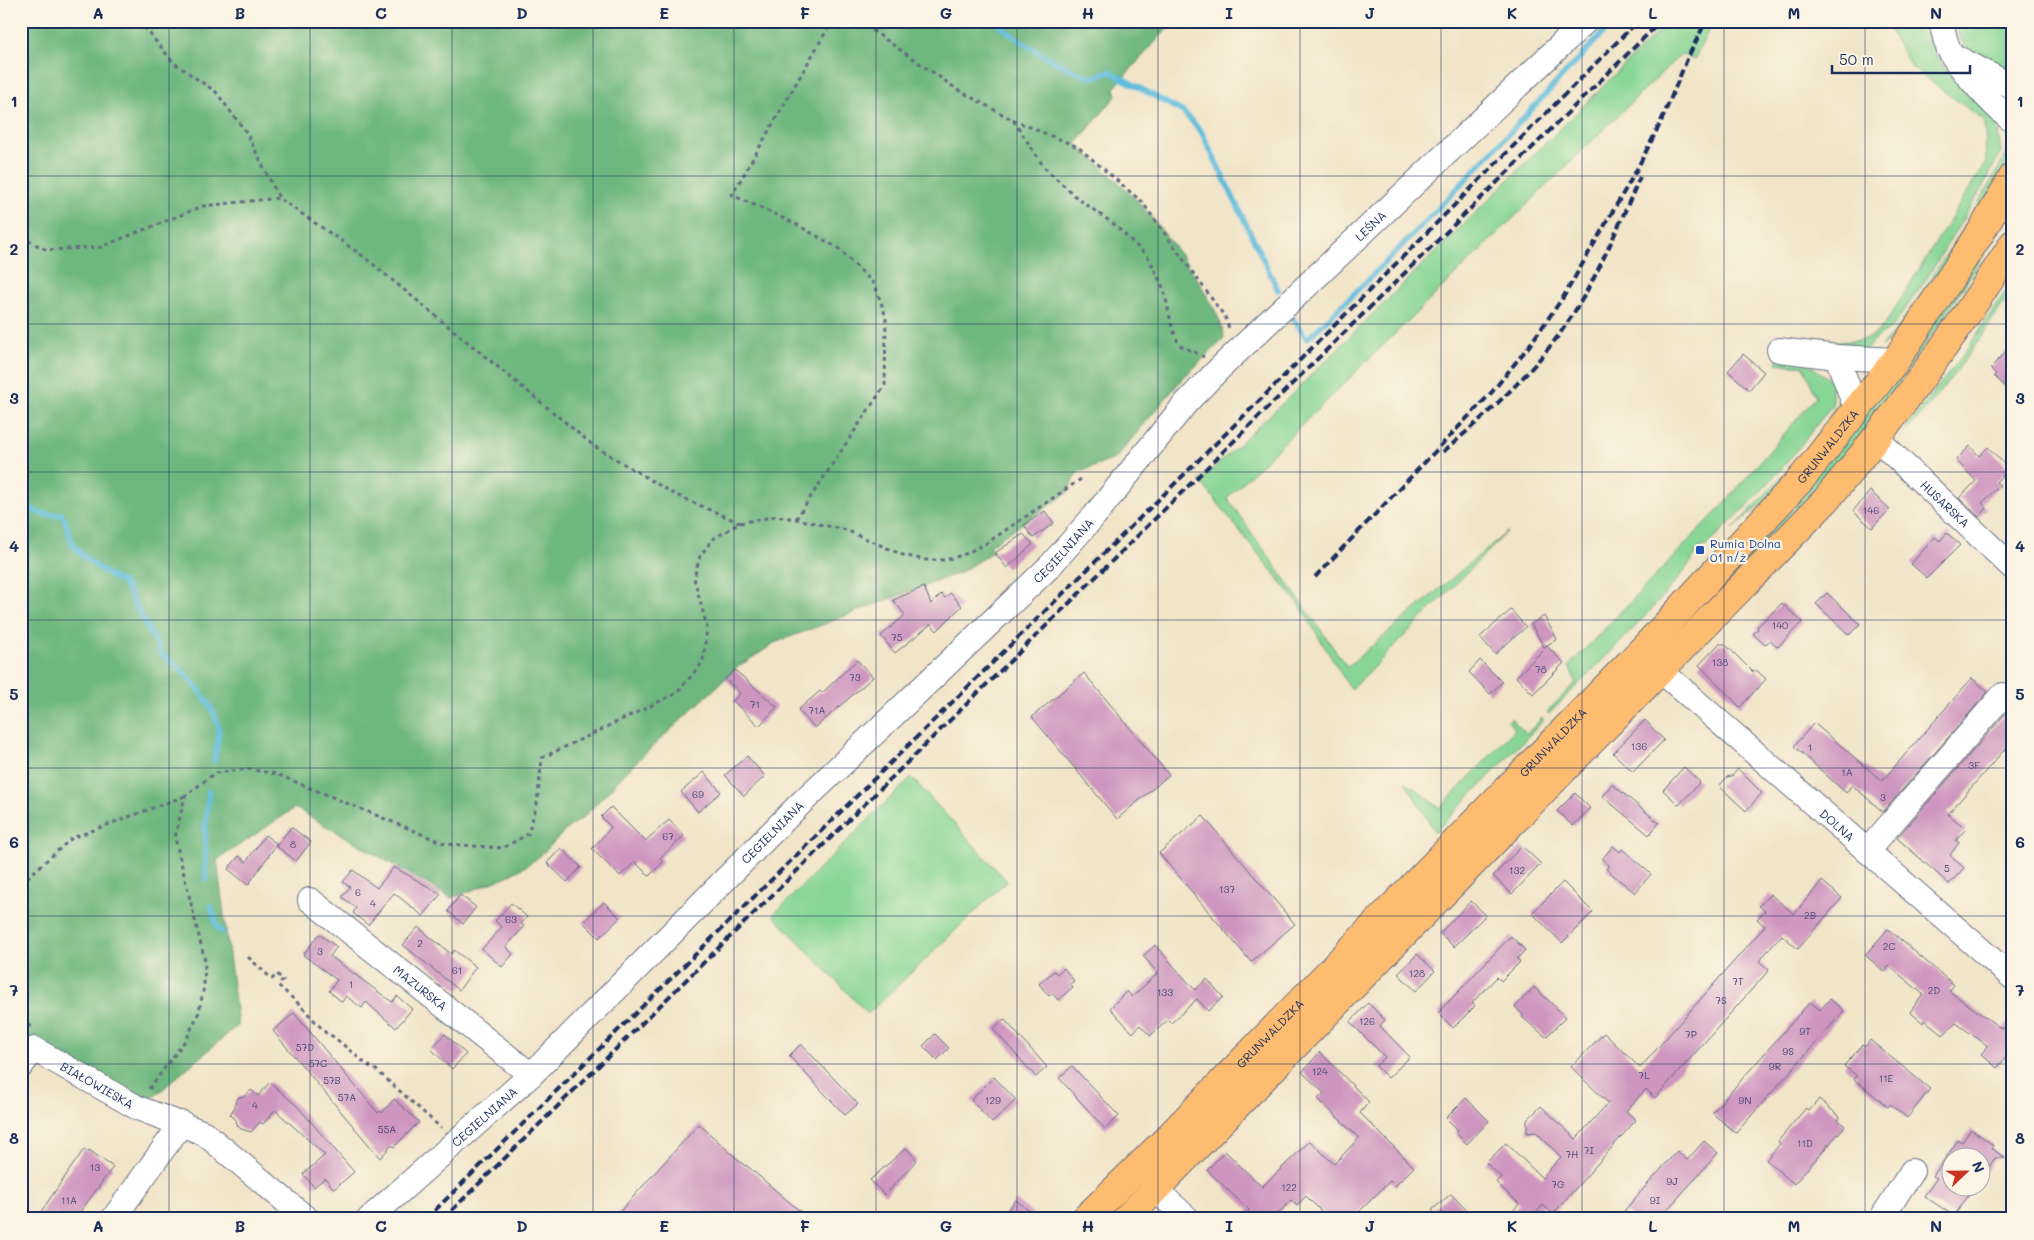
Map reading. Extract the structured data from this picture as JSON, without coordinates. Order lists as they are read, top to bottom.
{
  "streets": {
    "main road": ["GRUNWALDZKA"],
    "street": [
      "LEŚNA",
      "HUSARSKA",
      "CEGIELNIANA",
      "DOLNA",
      "MAZURSKA",
      "BIAŁOWIESKA"
    ]
  },
  "crossings": [
    ["LEŚNA", "CEGIELNIANA"],
    ["GRUNWALDZKA", "HUSARSKA"],
    ["GRUNWALDZKA", "DOLNA"],
    ["CEGIELNIANA", "MAZURSKA"]
  ],
  "places": {
    "transit": ["Rumia Dolna 01 n/ż"]
  },
  "house_numbers": [
    "146",
    "140",
    "75",
    "138",
    "78",
    "73",
    "71",
    "71A",
    "136",
    "1",
    "3F",
    "1A",
    "69",
    "3",
    "67",
    "8",
    "5",
    "132",
    "137",
    "6",
    "4",
    "2B",
    "63",
    "2",
    "2C",
    "3",
    "61",
    "128",
    "7T",
    "1",
    "2D",
    "133",
    "7S",
    "126",
    "9T",
    "7P",
    "57D",
    "9S",
    "57C",
    "9R",
    "124",
    "7L",
    "11E",
    "57B",
    "57A",
    "129",
    "9N",
    "4",
    "55A",
    "11D",
    "7I",
    "7H",
    "13",
    "9J",
    "7G",
    "122",
    "11A",
    "9I"
  ],
  "scale_bar": "50 m",
  "north": "right",
  "grid": {
    "columns": [
      "A",
      "B",
      "C",
      "D",
      "E",
      "F",
      "G",
      "H",
      "I",
      "J",
      "K",
      "L",
      "M",
      "N"
    ],
    "rows": [
      "1",
      "2",
      "3",
      "4",
      "5",
      "6",
      "7",
      "8"
    ]
  }
}
